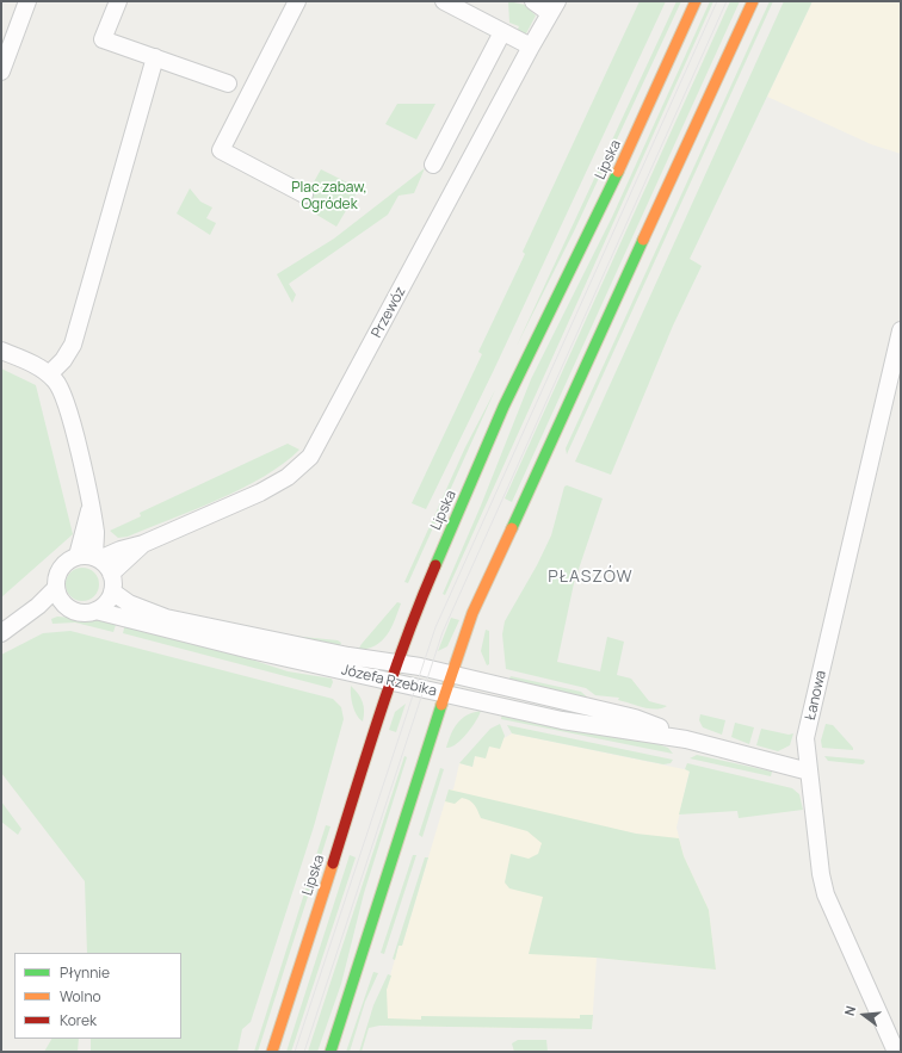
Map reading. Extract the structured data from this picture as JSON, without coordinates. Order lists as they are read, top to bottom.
{
  "streets": {
    "main road": ["Lipska"],
    "street": ["Przewóz", "Józefa Rzebika", "Łanowa"]
  },
  "crossings": [
    ["Lipska", "Józefa Rzebika"],
    ["Przewóz", "Józefa Rzebika"],
    ["Józefa Rzebika", "Łanowa"]
  ],
  "districts": ["PŁASZÓW"],
  "parks": ["Plac zabaw, Ogródek"],
  "legend": ["Płynnie", "Wolno", "Korek"],
  "north": "left"
}
